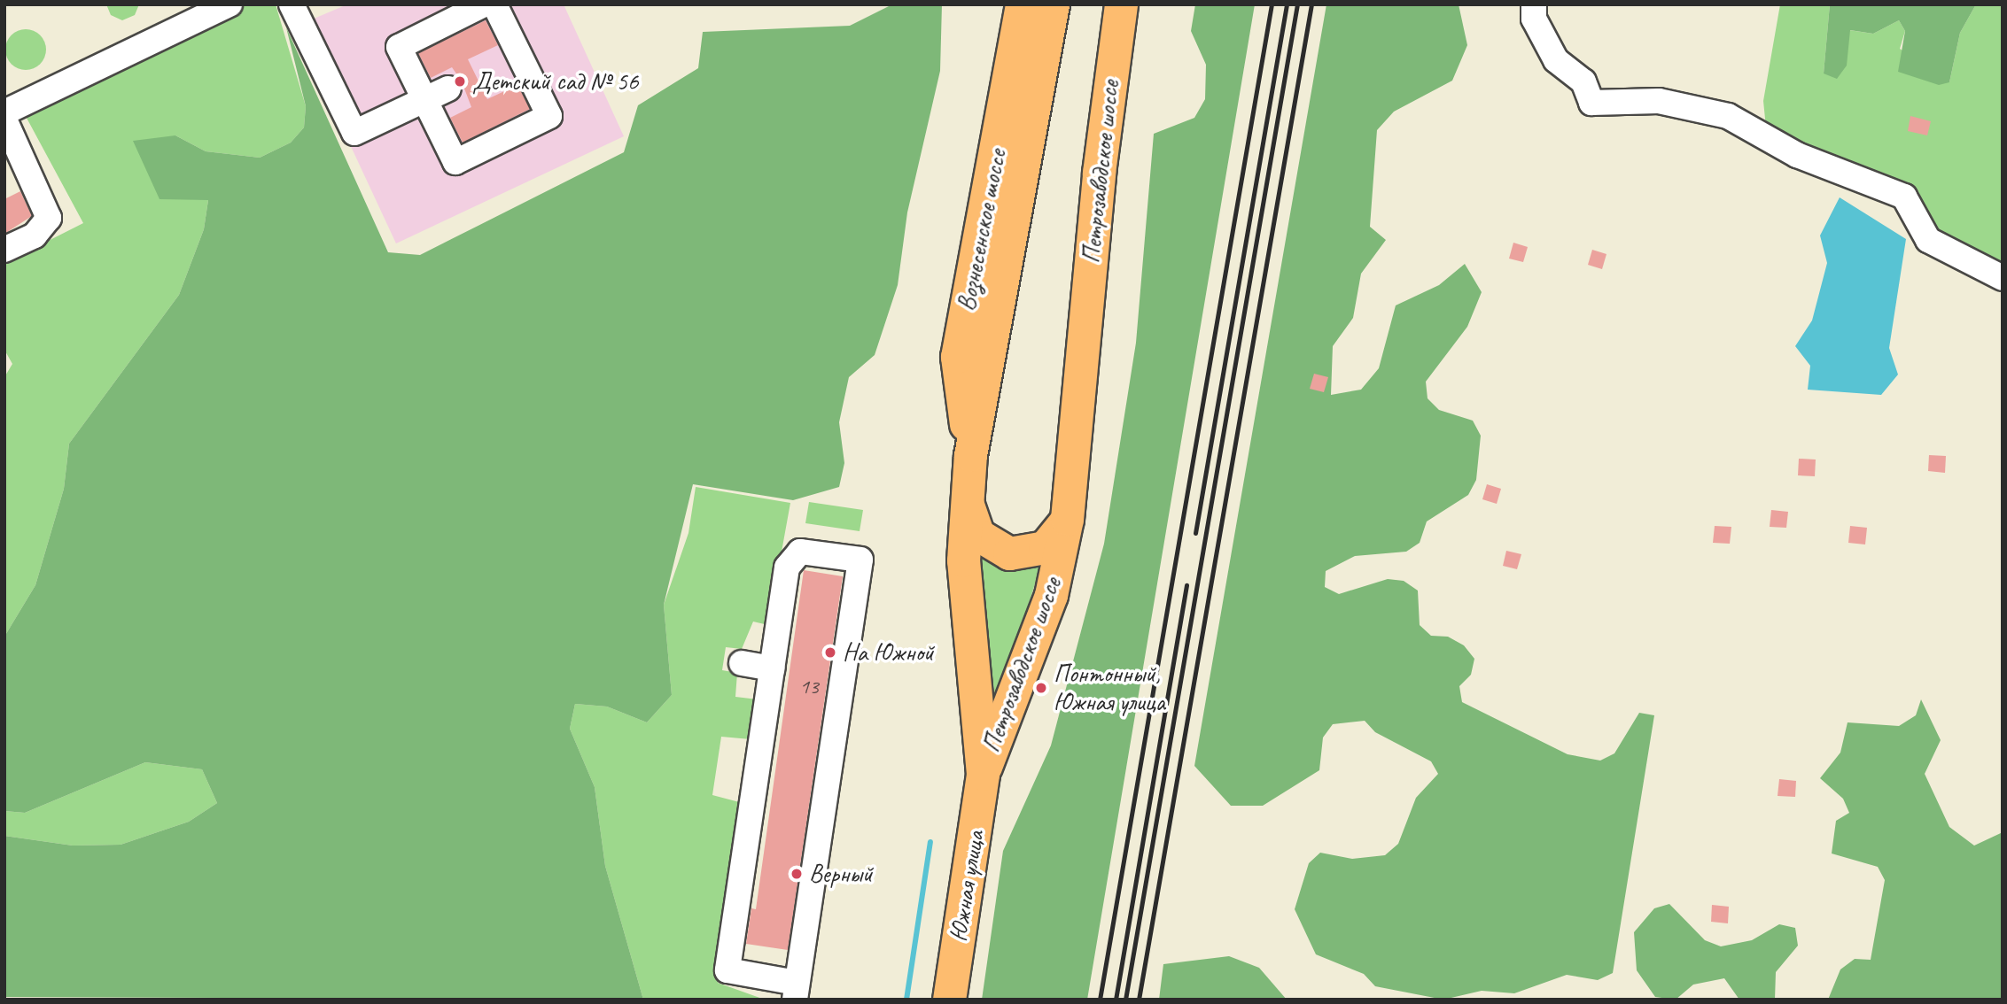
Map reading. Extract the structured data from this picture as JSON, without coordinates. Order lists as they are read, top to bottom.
{
  "streets": {
    "main road": ["Петрозаводское шоссе", "Вознесенское шоссе", "Южная улица"]
  },
  "crossings": [
    ["Петрозаводское шоссе", "Вознесенское шоссе"],
    ["Петрозаводское шоссе", "Южная улица"]
  ],
  "places": [
    "Детский сад № 56",
    "На Южной",
    "Понтонный, Южная улица",
    "Верный"
  ],
  "house_numbers": ["13"]
}
